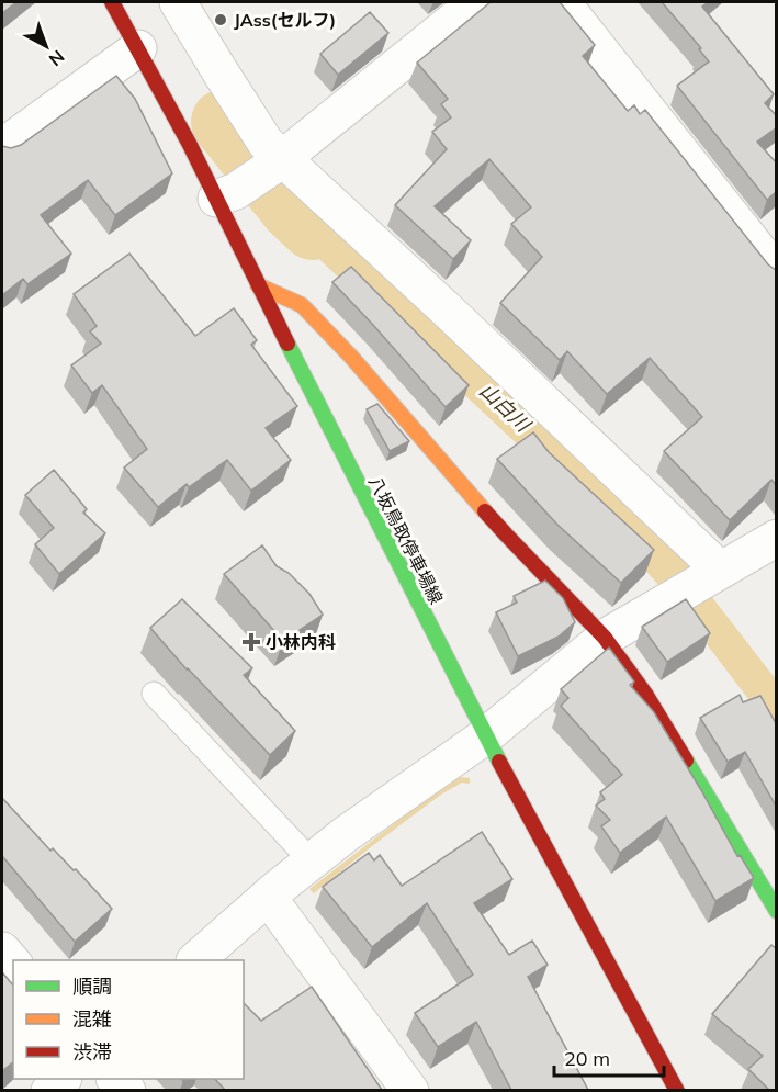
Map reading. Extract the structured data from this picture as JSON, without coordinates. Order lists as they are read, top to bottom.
{
  "streets": {
    "main road": ["八坂鳥取停車場線"]
  },
  "water": ["山白川"],
  "places": {
    "other": ["JAss(セルフ)"],
    "health": ["小林内科"]
  },
  "legend": ["順調", "混雑", "渋滞"],
  "scale_bar": "20 m",
  "north": "bottom right"
}
